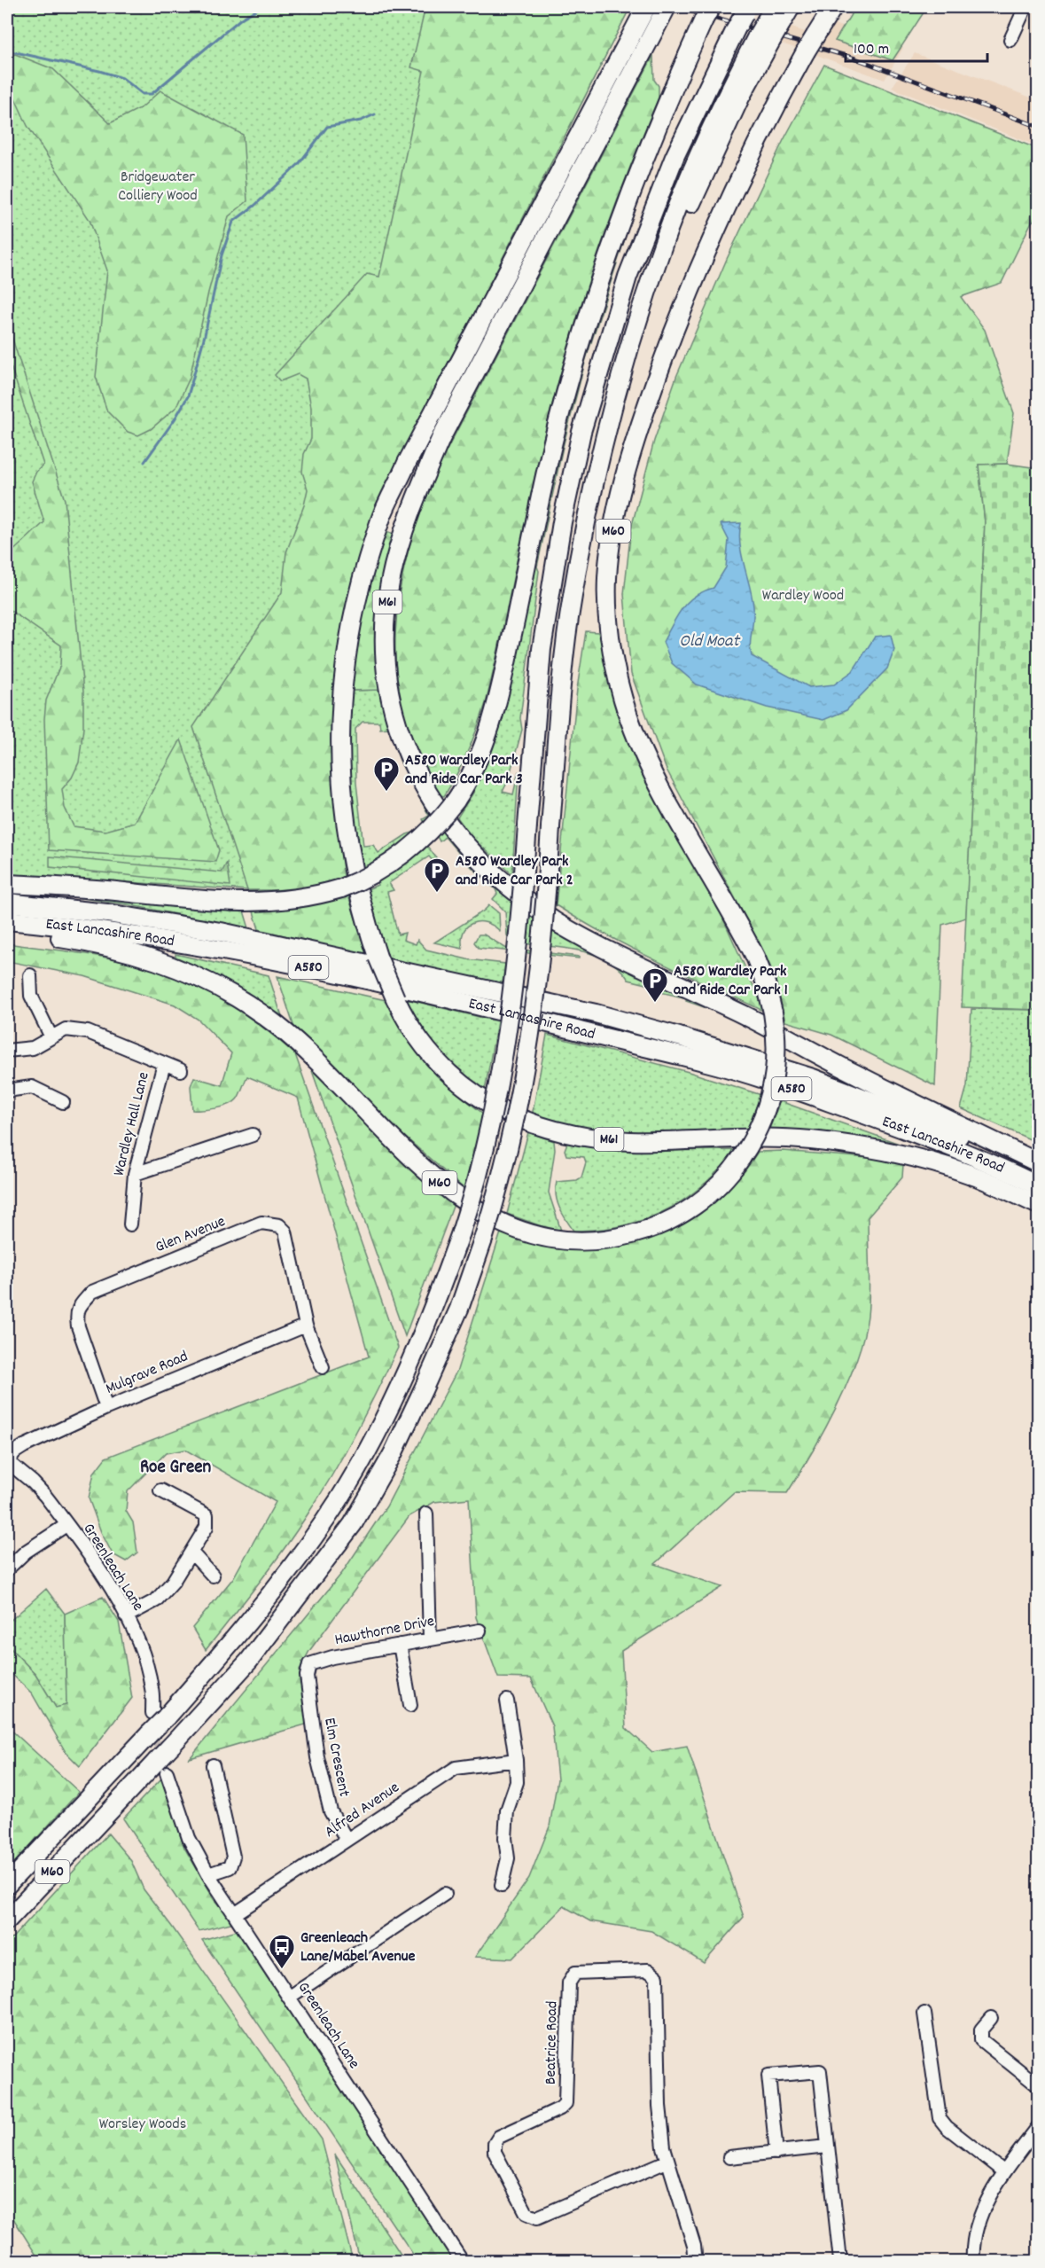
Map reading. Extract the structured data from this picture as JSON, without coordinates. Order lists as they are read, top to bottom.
{
  "streets": {
    "highway": [
      "M60",
      "M61",
      "East Lancashire Road",
      "A580"
    ],
    "street": [
      "Wardley Hall Lane",
      "Glen Avenue",
      "Mulgrave Road",
      "Greenleach Lane",
      "Hawthorne Drive",
      "Elm Crescent",
      "Alfred Avenue",
      "Beatrice Road"
    ]
  },
  "crossings": [
    ["M60", "Greenleach Lane"],
    ["M61", "A580"],
    ["Glen Avenue", "Mulgrave Road"],
    ["Mulgrave Road", "Greenleach Lane"],
    ["Greenleach Lane", "Alfred Avenue"],
    ["Hawthorne Drive", "Elm Crescent"],
    ["Elm Crescent", "Alfred Avenue"]
  ],
  "districts": ["Roe Green"],
  "water": ["Old Moat"],
  "parks": ["Bridgewater Colliery Wood", "Wardley Wood", "Worsley Woods"],
  "places": {
    "parking": ["A580 Wardley Park and Ride Car Park 3", "A580 Wardley Park and Ride Car Park 2", "A580 Wardley Park and Ride Car Park 1"],
    "bus stop": ["Greenleach Lane/Mabel Avenue"]
  },
  "scale_bar": "100 m"
}
